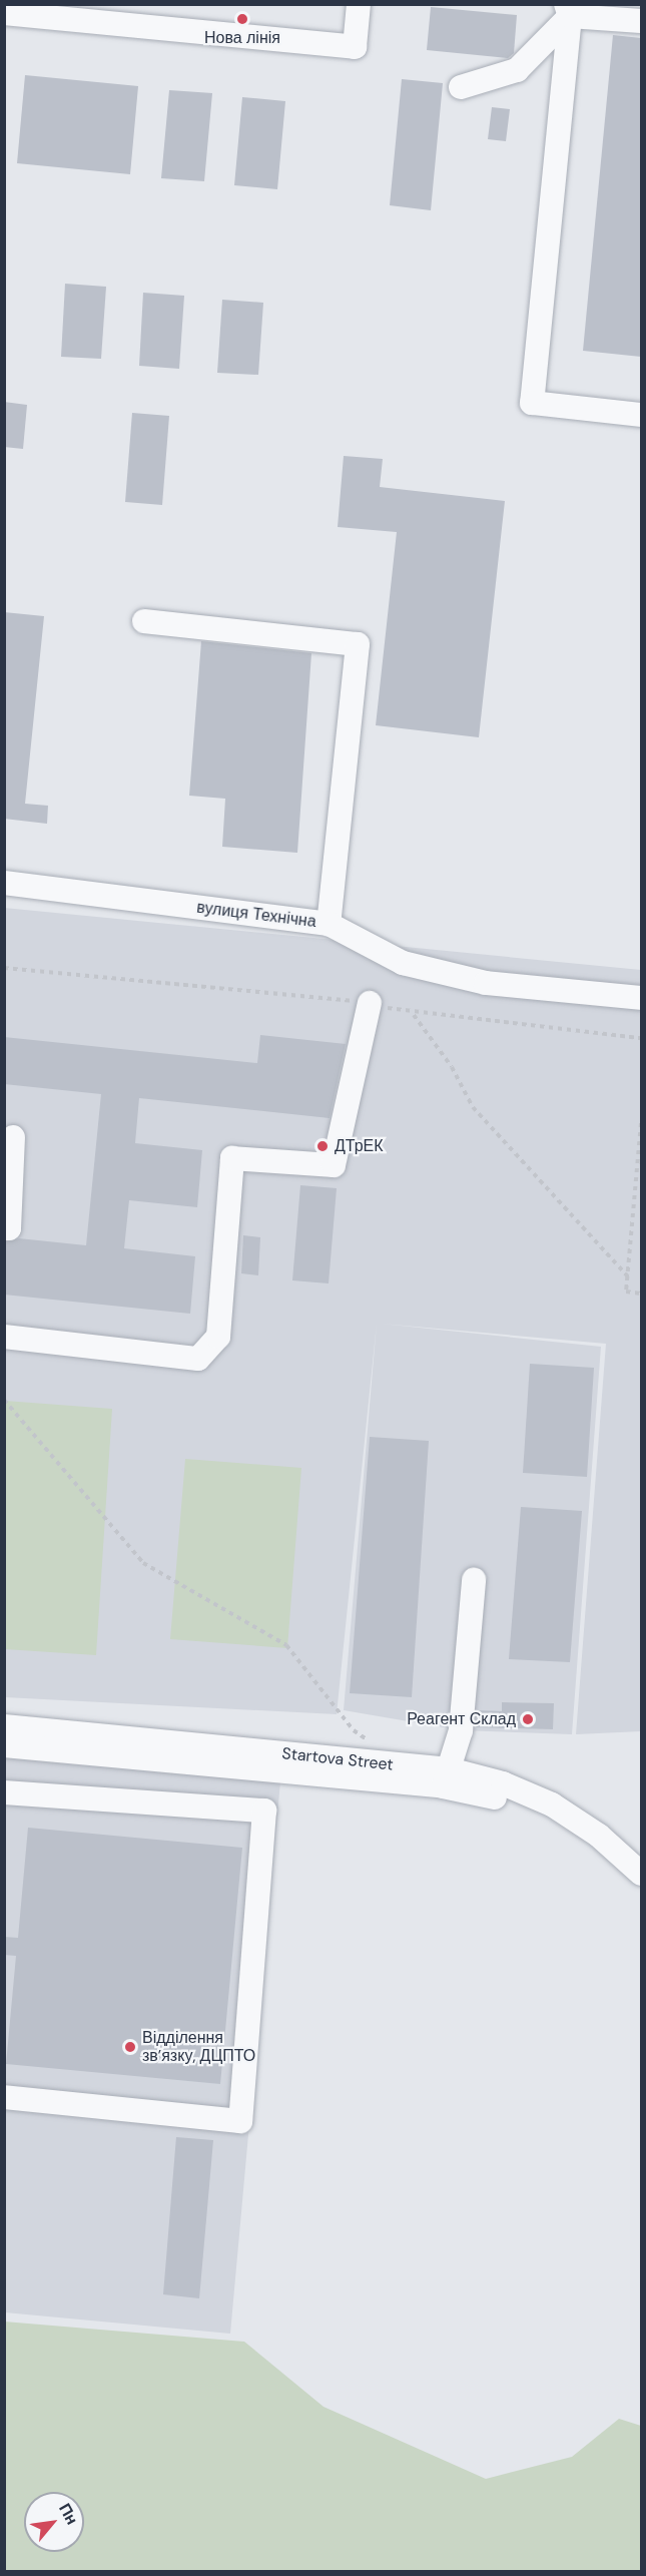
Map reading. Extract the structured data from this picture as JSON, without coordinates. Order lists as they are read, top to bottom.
{
  "streets": {
    "street": ["вулиця Технічна", "Startova Street"]
  },
  "places": [
    "Нова лінія",
    "ДТрЕК",
    "Реагент Склад",
    "Відділення зв’язку, ДЦПТО"
  ],
  "north": "top right"
}
